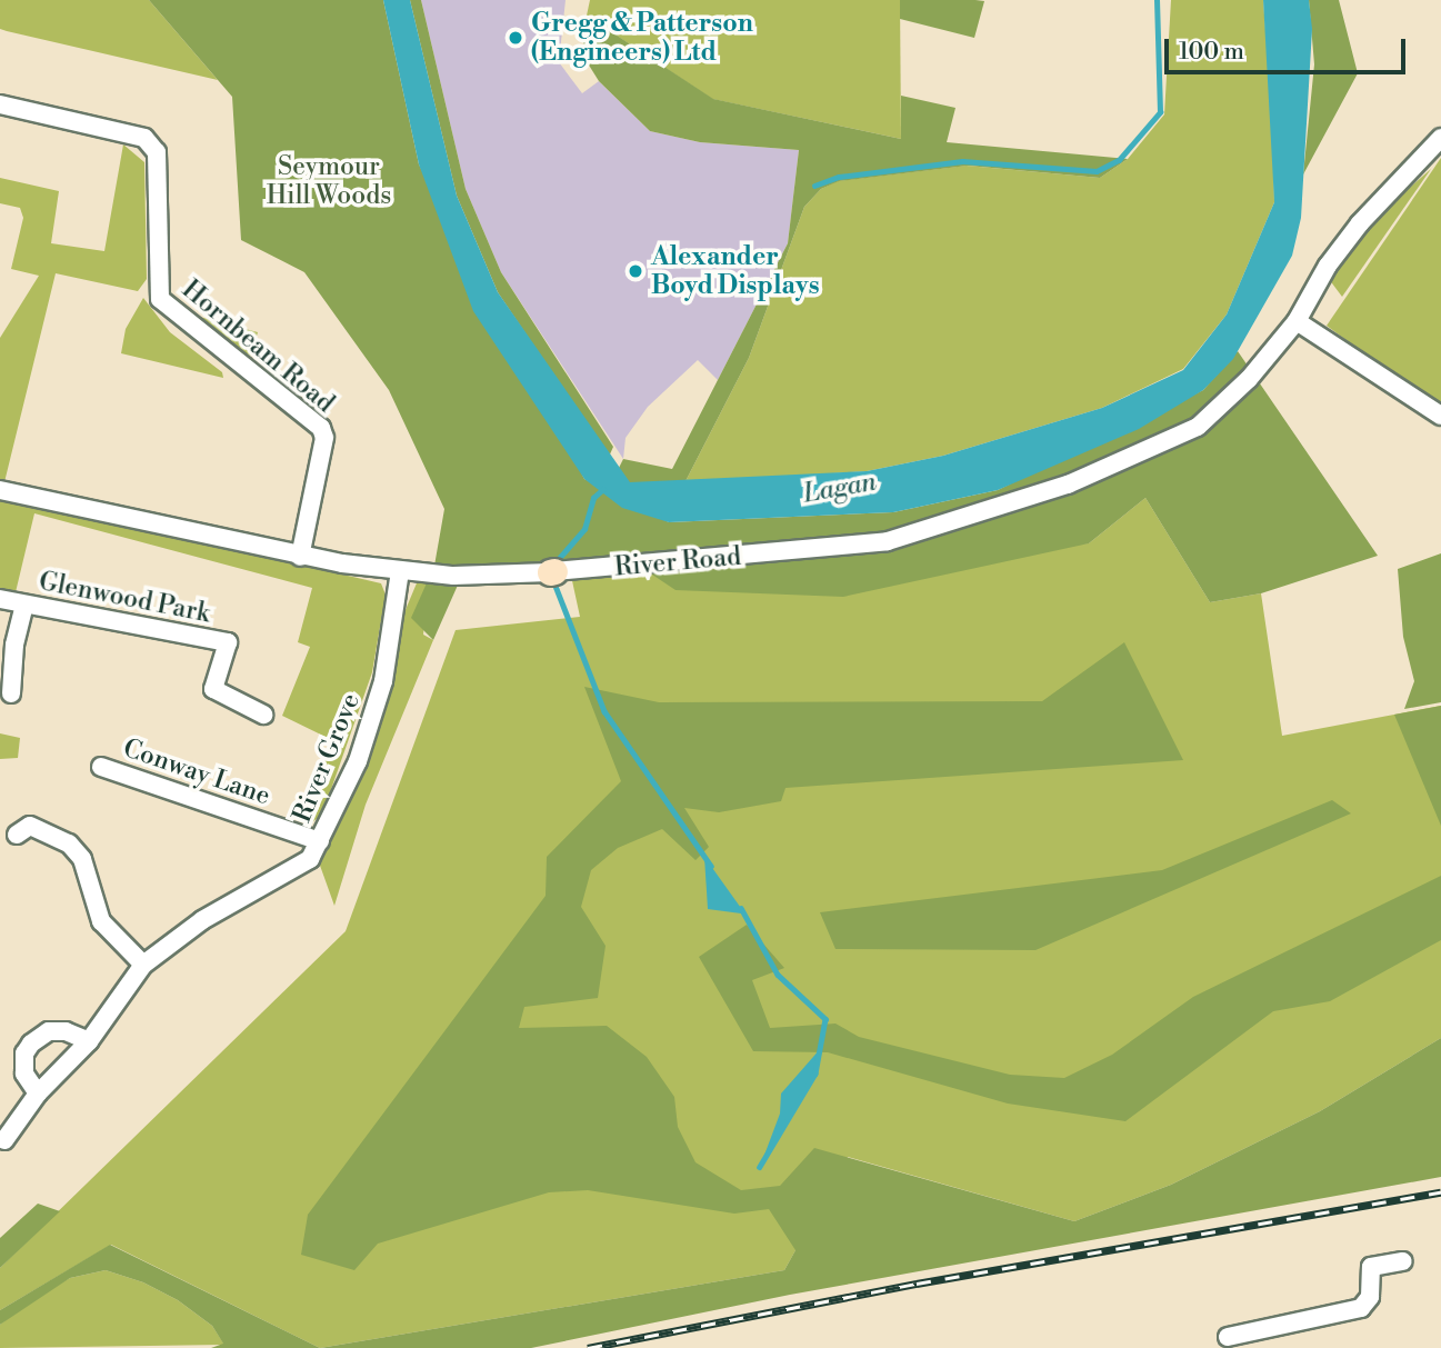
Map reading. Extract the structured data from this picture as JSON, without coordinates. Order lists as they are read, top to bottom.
{
  "streets": {
    "street": [
      "Hornbeam Road",
      "River Road",
      "Glenwood Park",
      "River Grove",
      "Conway Lane"
    ]
  },
  "crossings": [
    ["Hornbeam Road", "River Road"],
    ["River Road", "River Grove"],
    ["River Grove", "Conway Lane"]
  ],
  "water": ["Lagan"],
  "parks": ["Seymour Hill Woods"],
  "places": ["Gregg & Patterson (Engineers) Ltd", "Alexander Boyd Displays"],
  "scale_bar": "100 m"
}
